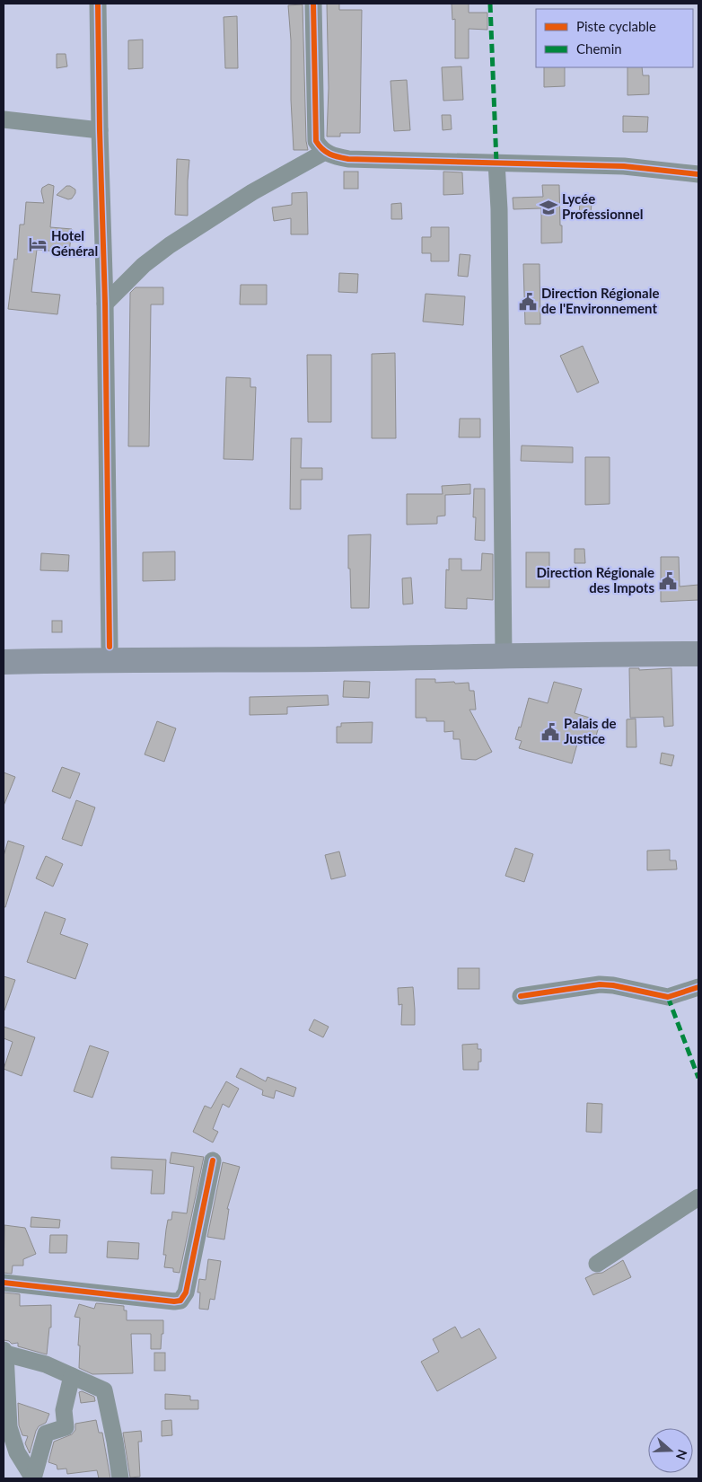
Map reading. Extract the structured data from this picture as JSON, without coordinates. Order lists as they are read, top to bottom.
{
  "places": {
    "school or university": ["Lycée Professionnel"],
    "hotel": ["Hotel Général"],
    "public building": ["Direction Régionale de l'Environnement", "Direction Régionale des Impots", "Palais de Justice"]
  },
  "legend": ["Piste cyclable", "Chemin"],
  "north": "right"
}
